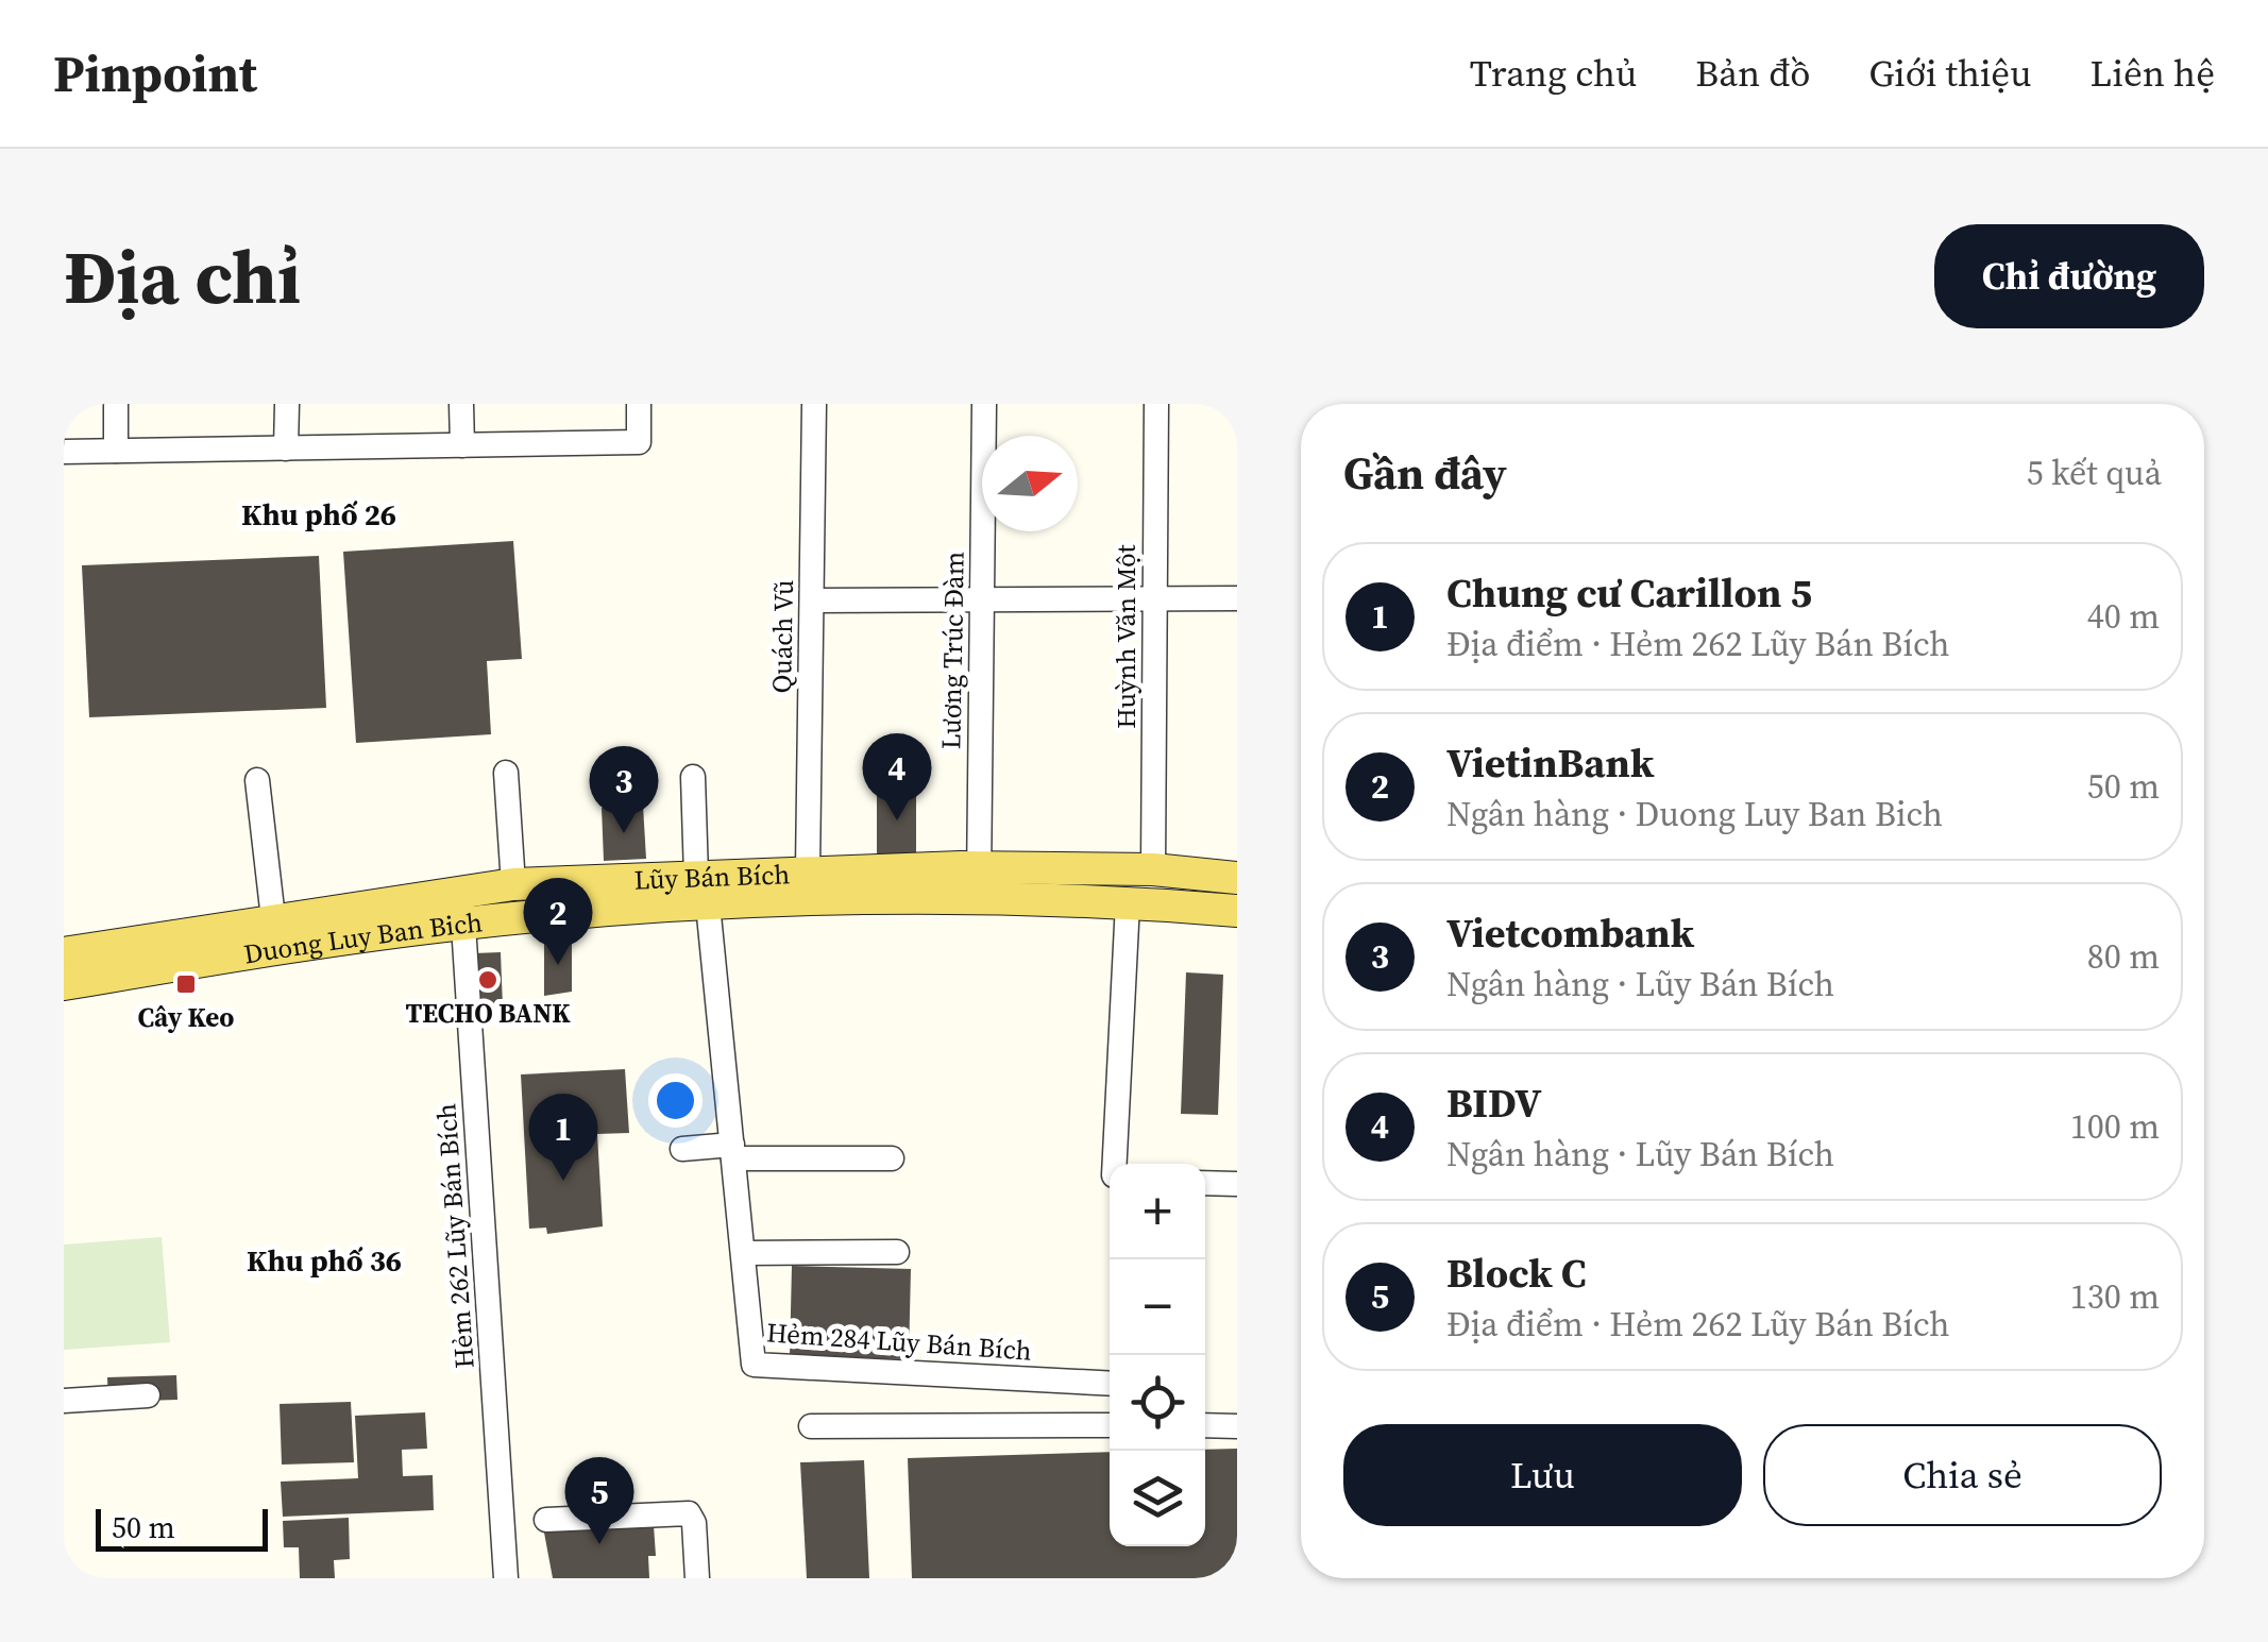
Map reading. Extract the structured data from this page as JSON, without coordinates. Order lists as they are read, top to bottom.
{
  "streets": {
    "main road": ["Lũy Bán Bích", "Duong Luy Ban Bich"],
    "street": [
      "Quách Vũ",
      "Huỳnh Văn Một",
      "Lương Trúc Đàm",
      "Hẻm 262 Lũy Bán Bích",
      "Hẻm 284 Lũy Bán Bích"
    ]
  },
  "crossings": [
    ["Quách Vũ", "Lũy Bán Bích"],
    ["Huỳnh Văn Một", "Lũy Bán Bích"],
    ["Lương Trúc Đàm", "Lũy Bán Bích"],
    ["Lương Trúc Đàm", "Duong Luy Ban Bich"],
    ["Lũy Bán Bích", "Duong Luy Ban Bich"],
    ["Lũy Bán Bích", "Hẻm 262 Lũy Bán Bích"],
    ["Lũy Bán Bích", "Hẻm 284 Lũy Bán Bích"],
    ["Duong Luy Ban Bich", "Hẻm 262 Lũy Bán Bích"],
    ["Duong Luy Ban Bich", "Hẻm 284 Lũy Bán Bích"]
  ],
  "districts": ["Khu phố 26", "Khu phố 36"],
  "places": {
    "other": ["TECHO BANK"],
    "transit": ["Cây Keo"]
  },
  "scale_bar": "50 m",
  "north": "right",
  "page": {
    "header": "Pinpoint",
    "nav": [
      "Trang chủ",
      "Bản đồ",
      "Giới thiệu",
      "Liên hệ"
    ],
    "buttons": [
      "Chỉ đường",
      ["Lưu", "Chia sẻ"]
    ],
    "title": "Địa chỉ",
    "heading": ["Gần đây", "5 kết quả"],
    "list": [
      {
        "mark": "1",
        "name": "Chung cư Carillon 5",
        "note": "Địa điểm · Hẻm 262 Lũy Bán Bích",
        "value": "40 m"
      },
      {
        "mark": "2",
        "name": "VietinBank",
        "note": "Ngân hàng · Duong Luy Ban Bich",
        "value": "50 m"
      },
      {
        "mark": "3",
        "name": "Vietcombank",
        "note": "Ngân hàng · Lũy Bán Bích",
        "value": "80 m"
      },
      {
        "mark": "4",
        "name": "BIDV",
        "note": "Ngân hàng · Lũy Bán Bích",
        "value": "100 m"
      },
      {
        "mark": "5",
        "name": "Block C",
        "note": "Địa điểm · Hẻm 262 Lũy Bán Bích",
        "value": "130 m"
      }
    ],
    "pins": [
      "4",
      "3",
      "2",
      "1",
      "5"
    ],
    "map_buttons": ["+", "−"],
    "scale": "50 m"
  }
}
